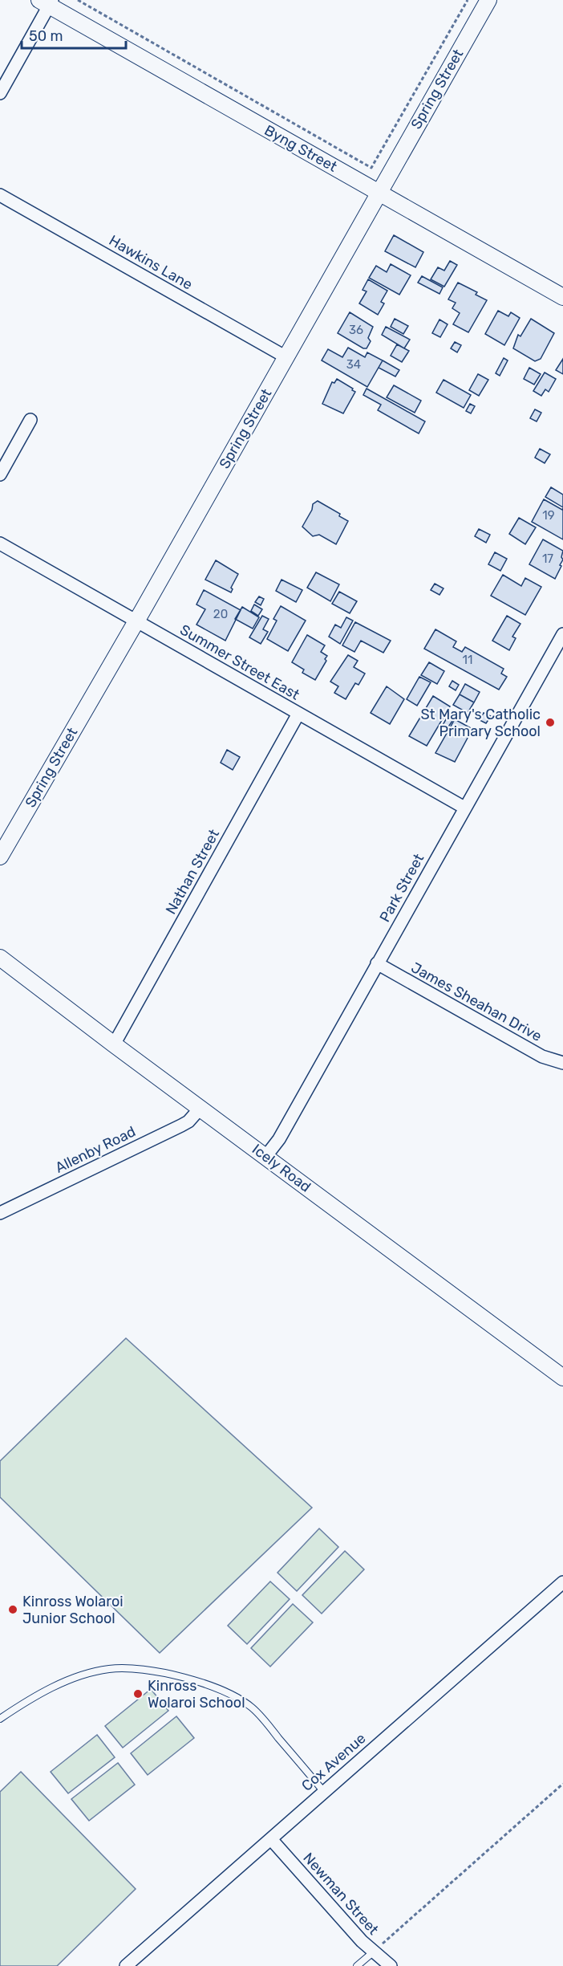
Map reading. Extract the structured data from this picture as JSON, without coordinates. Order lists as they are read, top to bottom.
{
  "streets": {
    "street": [
      "Spring Street",
      "Byng Street",
      "Hawkins Lane",
      "Summer Street East",
      "Nathan Street",
      "Park Street",
      "James Sheahan Drive",
      "Allenby Road",
      "Icely Road",
      "Cox Avenue",
      "Newman Street"
    ]
  },
  "crossings": [
    ["Spring Street", "Byng Street"],
    ["Spring Street", "Hawkins Lane"],
    ["Spring Street", "Summer Street East"],
    ["Summer Street East", "Nathan Street"],
    ["Summer Street East", "Park Street"],
    ["Nathan Street", "Icely Road"],
    ["Park Street", "James Sheahan Drive"],
    ["Park Street", "Icely Road"],
    ["Allenby Road", "Icely Road"],
    ["Cox Avenue", "Newman Street"]
  ],
  "places": ["St Mary's Catholic Primary School", "Kinross Wolaroi Junior School", "Kinross Wolaroi School"],
  "house_numbers": [
    "36",
    "34",
    "19",
    "17",
    "20",
    "11"
  ],
  "scale_bar": "50 m"
}
